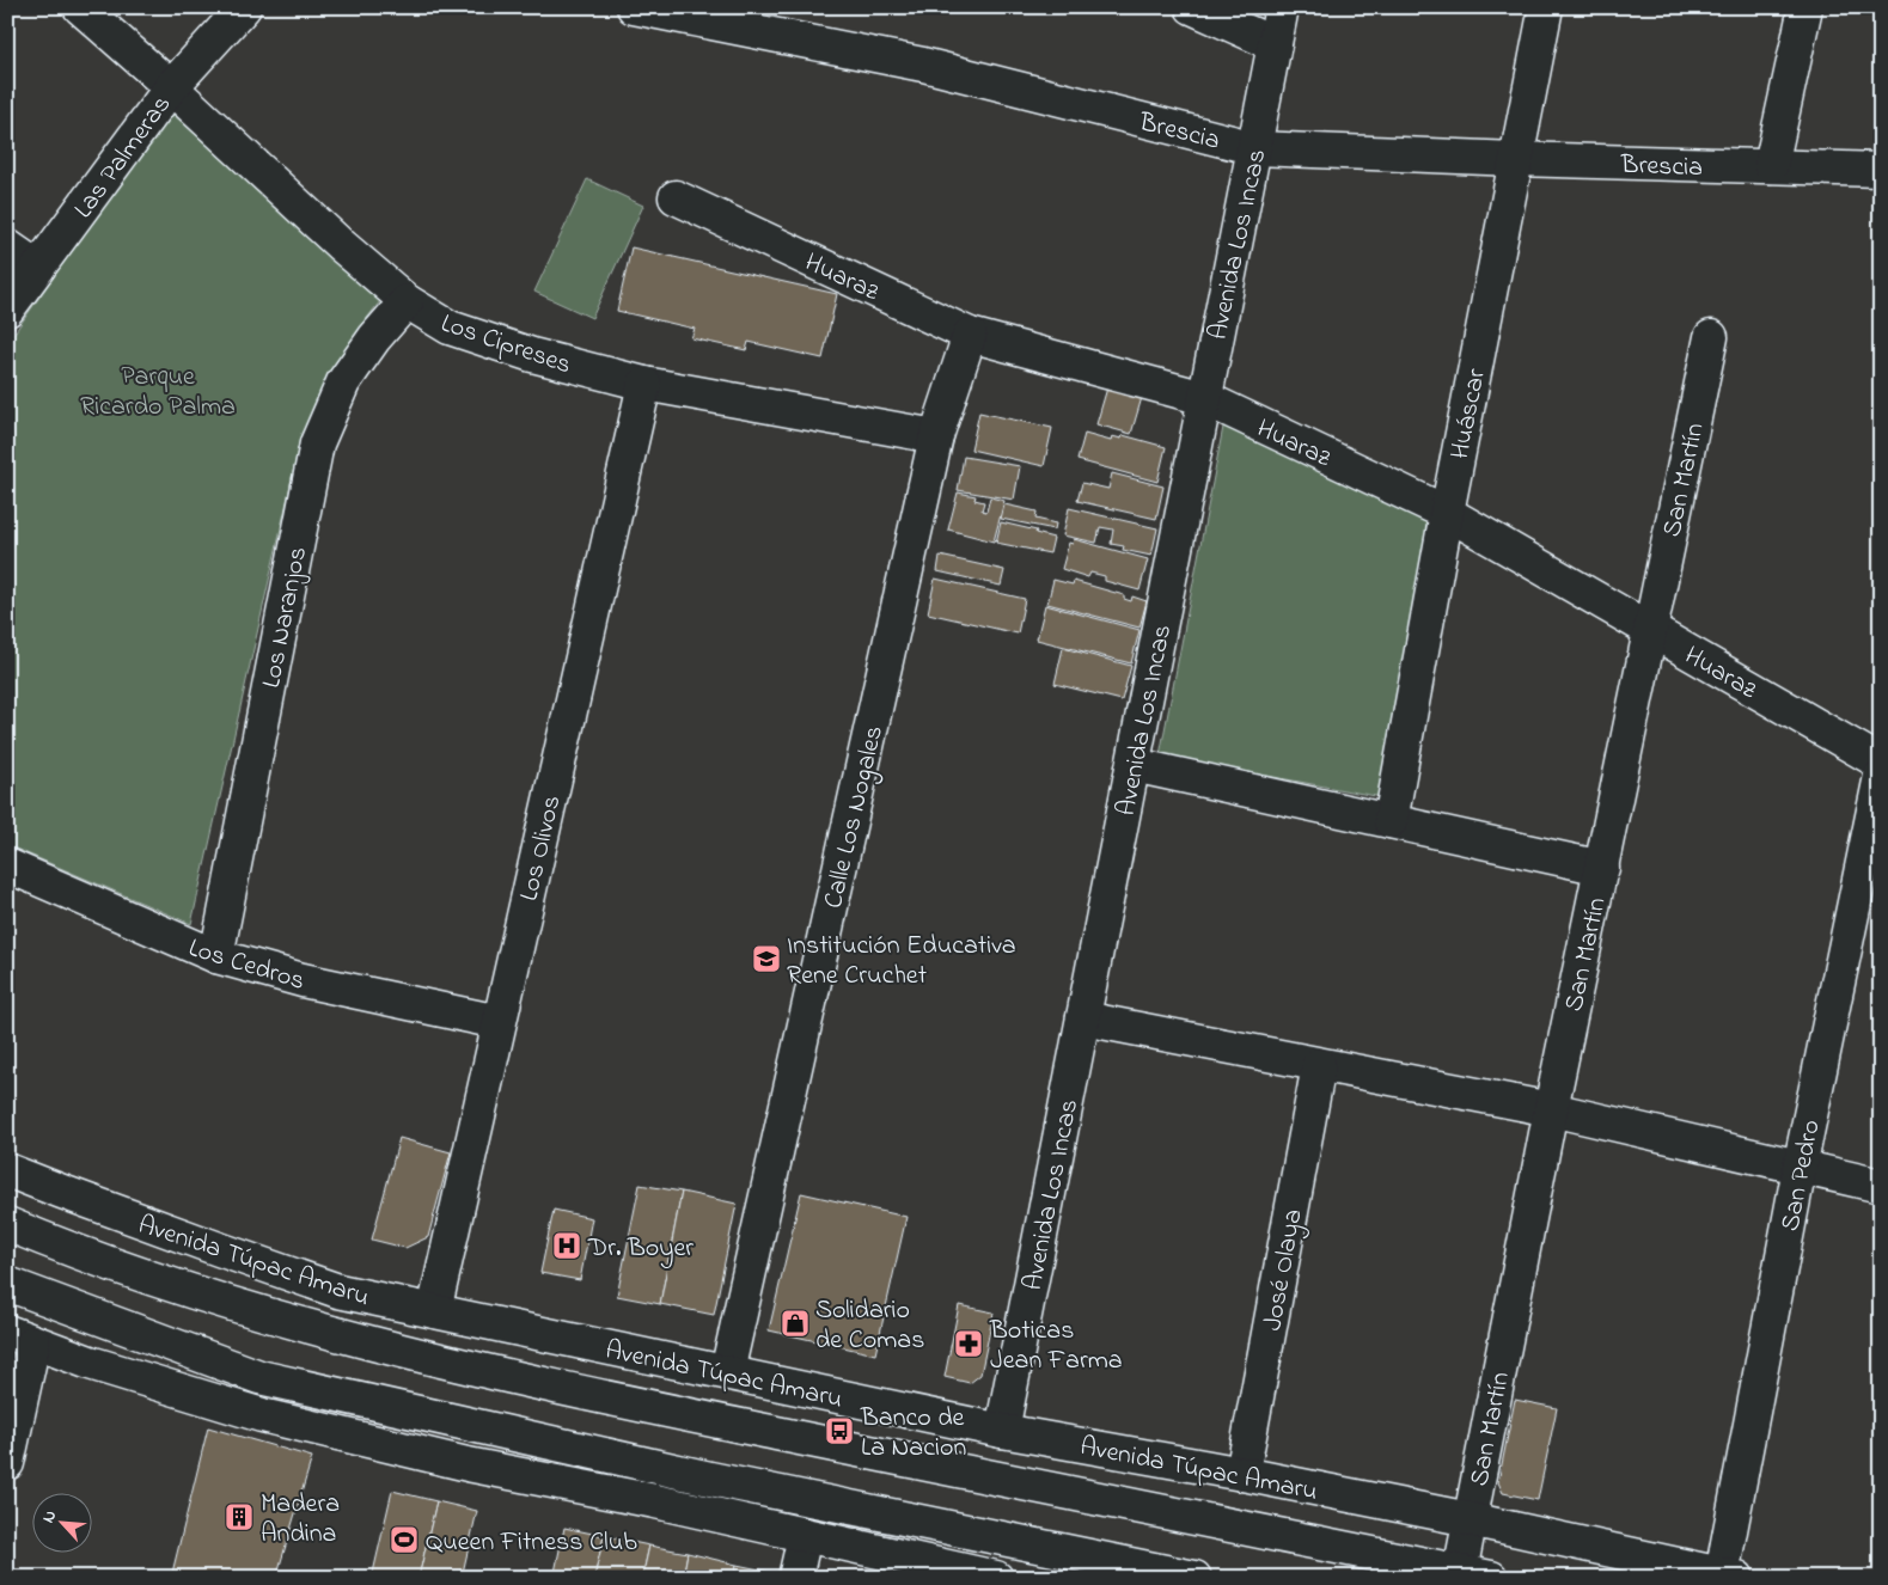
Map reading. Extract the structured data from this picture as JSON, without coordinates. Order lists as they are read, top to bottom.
{
  "streets": {
    "main road": [
      "Brescia",
      "Las Palmeras",
      "Avenida Los Incas",
      "Huaraz",
      "Los Cipreses",
      "Huáscar",
      "San Martín",
      "Los Naranjos",
      "Calle Los Nogales",
      "Los Olivos",
      "Los Cedros",
      "San Pedro",
      "Avenida Túpac Amaru",
      "José Olaya"
    ]
  },
  "crossings": [
    ["Brescia", "Avenida Los Incas"],
    ["Brescia", "Huáscar"],
    ["Las Palmeras", "Los Cipreses"],
    ["Avenida Los Incas", "Huaraz"],
    ["Avenida Los Incas", "Avenida Túpac Amaru"],
    ["Huaraz", "Huáscar"],
    ["Huaraz", "San Martín"],
    ["Huaraz", "Calle Los Nogales"],
    ["Los Cipreses", "Los Naranjos"],
    ["Los Cipreses", "Calle Los Nogales"],
    ["Los Cipreses", "Los Olivos"],
    ["San Martín", "Avenida Túpac Amaru"],
    ["Los Naranjos", "Los Cedros"],
    ["Calle Los Nogales", "Avenida Túpac Amaru"],
    ["Los Olivos", "Los Cedros"],
    ["Los Olivos", "Avenida Túpac Amaru"],
    ["San Pedro", "Avenida Túpac Amaru"],
    ["Avenida Túpac Amaru", "José Olaya"]
  ],
  "parks": ["Parque Ricardo Palma"],
  "places": {
    "school or university": ["Institución Educativa Rene Cruchet"],
    "hospital": ["Dr. Boyer"],
    "shop": ["Solidario de Comas"],
    "pharmacy": ["Boticas Jean Farma"],
    "bus stop": ["Banco de La Nacion"],
    "building": ["Madera Andina"],
    "sports": ["Queen Fitness Club"]
  },
  "north": "top left"
}
